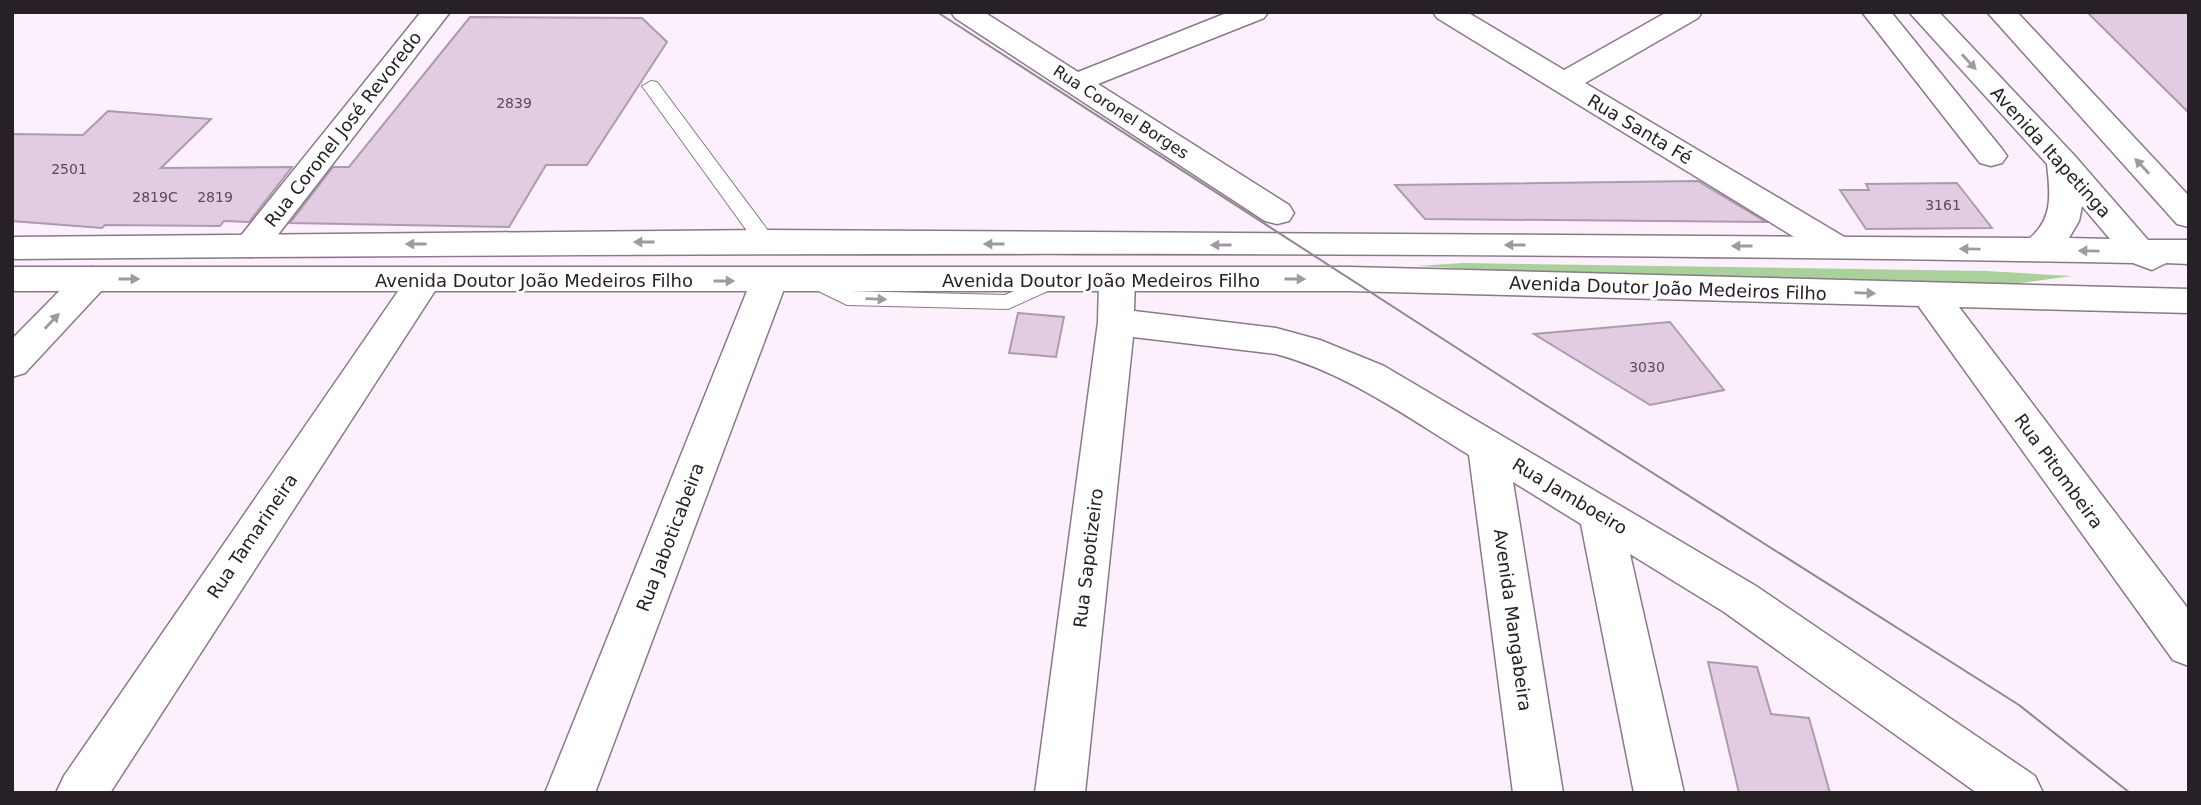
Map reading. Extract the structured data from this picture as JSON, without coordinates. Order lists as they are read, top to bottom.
{
  "streets": {
    "street": [
      "Rua Coronel Borges",
      "Rua Coronel José Revoredo",
      "Rua Santa Fé",
      "Avenida Itapetinga",
      "Avenida Doutor João Medeiros Filho",
      "Rua Pitombeira",
      "Rua Jamboeiro",
      "Rua Tamarineira",
      "Rua Jaboticabeira",
      "Rua Sapotizeiro",
      "Avenida Mangabeira"
    ]
  },
  "crossings": [
    ["Rua Coronel José Revoredo", "Avenida Doutor João Medeiros Filho"],
    ["Rua Santa Fé", "Avenida Doutor João Medeiros Filho"],
    ["Avenida Itapetinga", "Avenida Doutor João Medeiros Filho"],
    ["Avenida Doutor João Medeiros Filho", "Rua Pitombeira"],
    ["Avenida Doutor João Medeiros Filho", "Rua Tamarineira"],
    ["Avenida Doutor João Medeiros Filho", "Rua Jaboticabeira"],
    ["Rua Jamboeiro", "Rua Sapotizeiro"],
    ["Rua Jamboeiro", "Avenida Mangabeira"]
  ],
  "house_numbers": [
    "2839",
    "2501",
    "2819C",
    "2819",
    "3161",
    "3030"
  ]
}
